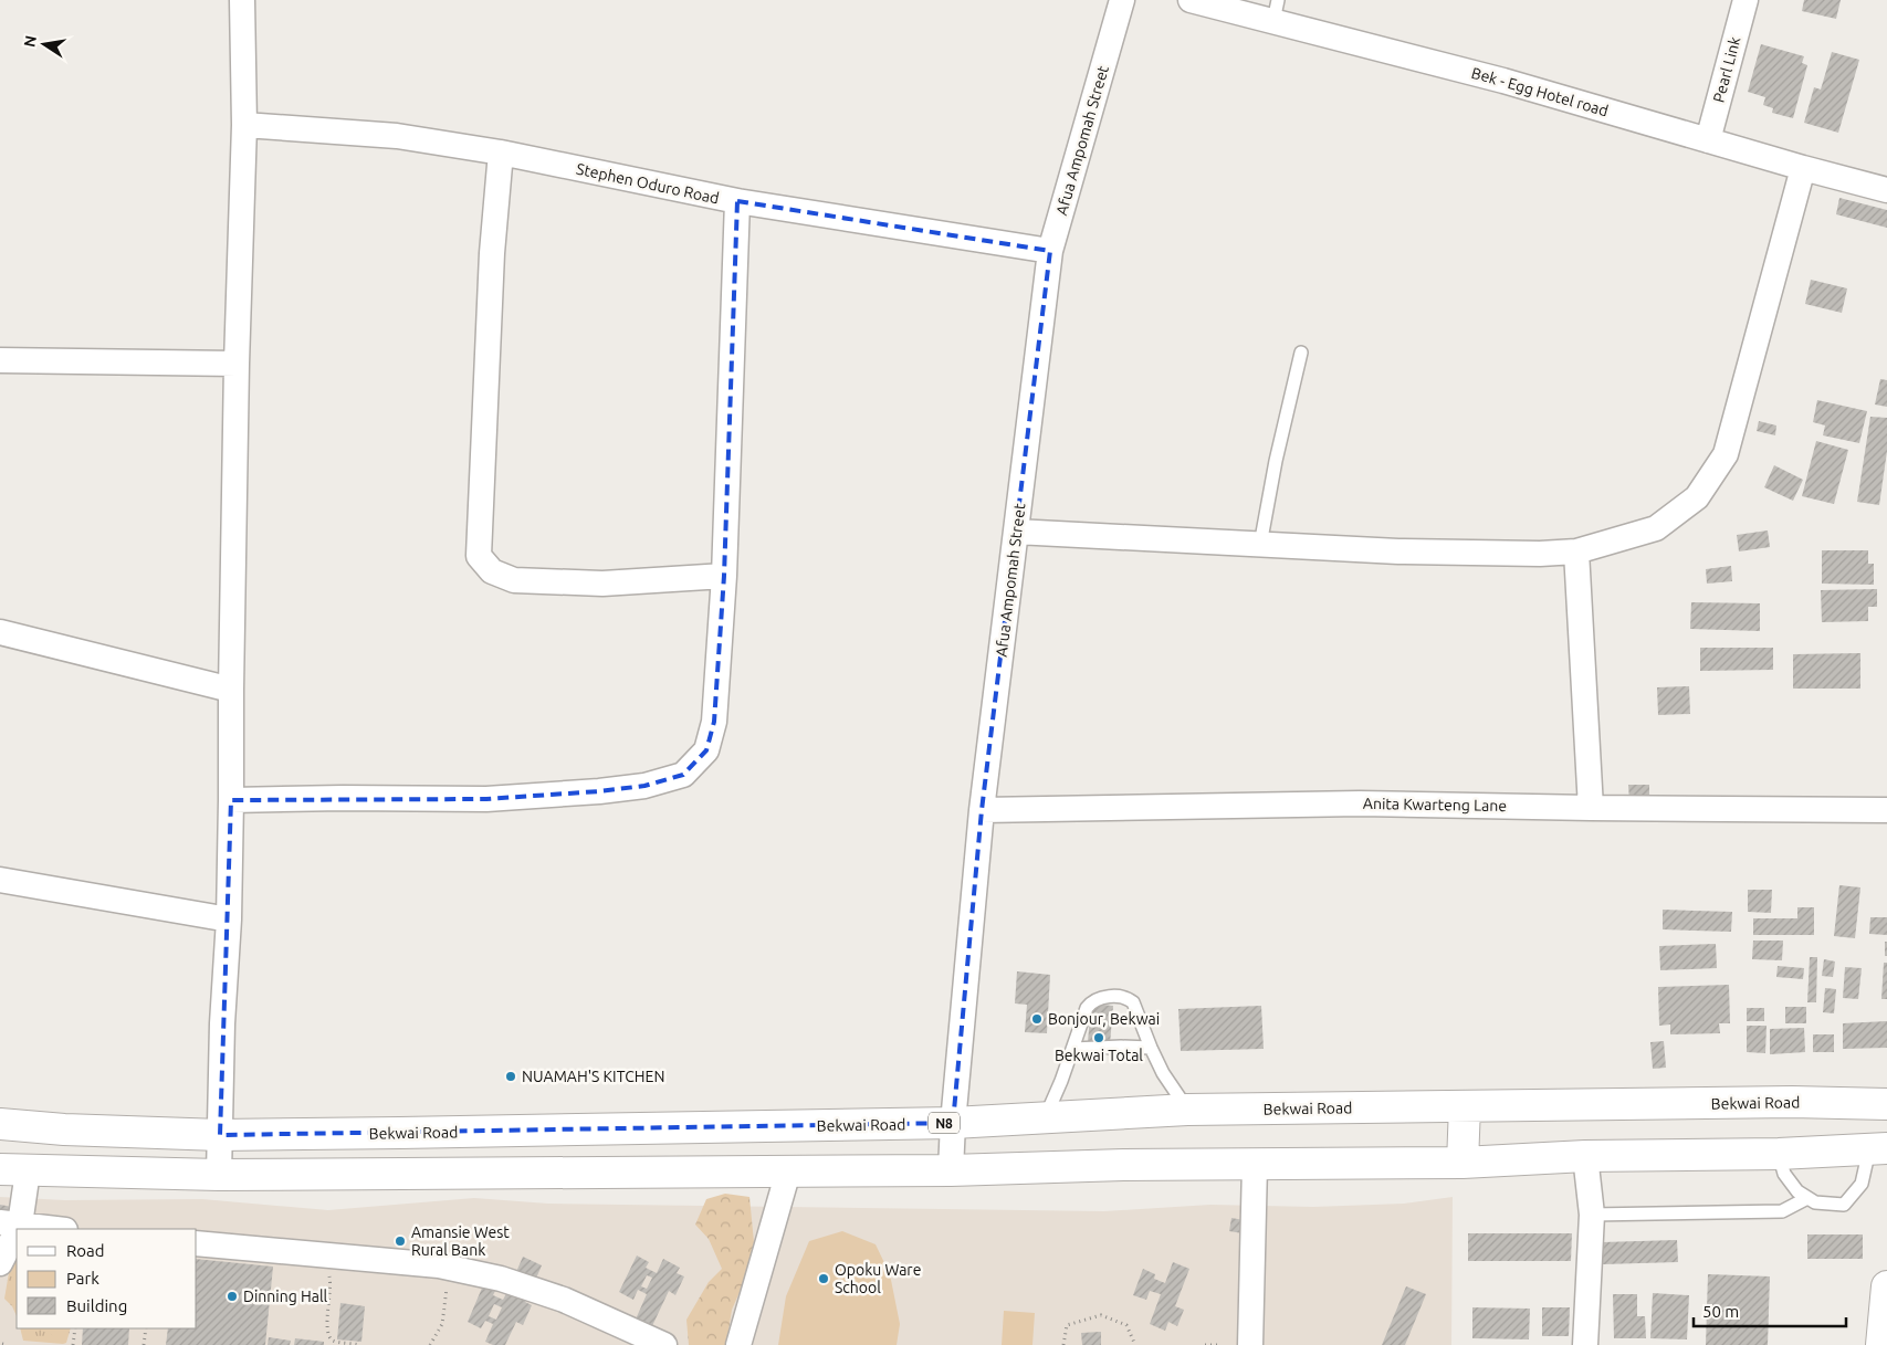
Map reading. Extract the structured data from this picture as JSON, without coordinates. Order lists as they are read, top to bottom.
{
  "streets": {
    "main road": ["Bekwai Road", "N8"],
    "street": [
      "Pearl Link",
      "Bek - Egg Hotel road",
      "Afua Ampomah Street",
      "Stephen Oduro Road",
      "Anita Kwarteng Lane"
    ]
  },
  "crossings": [
    ["Pearl Link", "Bek - Egg Hotel road"],
    ["Afua Ampomah Street", "Stephen Oduro Road"],
    ["Afua Ampomah Street", "Anita Kwarteng Lane"],
    ["Afua Ampomah Street", "Bekwai Road"]
  ],
  "places": [
    "Bonjour, Bekwai",
    "Bekwai Total",
    "NUAMAH'S KITCHEN",
    "Amansie West Rural Bank",
    "Opoku Ware School",
    "Dinning Hall"
  ],
  "legend": ["Road", "Park", "Building"],
  "scale_bar": "50 m",
  "north": "left"
}
